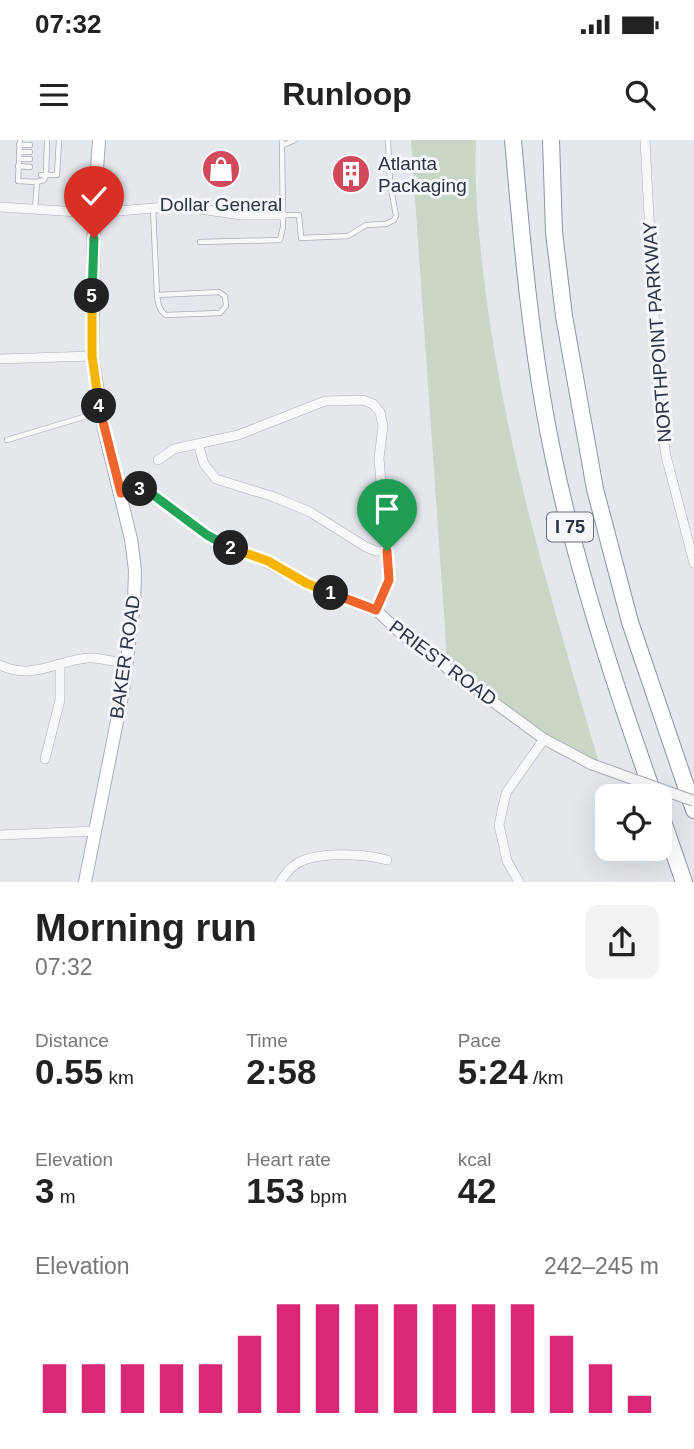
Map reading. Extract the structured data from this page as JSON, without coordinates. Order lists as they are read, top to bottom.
{
  "streets": {
    "highway": ["I 75"],
    "main road": ["BAKER ROAD"],
    "street": ["NORTHPOINT PARKWAY", "PRIEST ROAD"]
  },
  "crossings": [
    ["BAKER ROAD", "PRIEST ROAD"]
  ],
  "places": {
    "shop": ["Dollar General"],
    "building": ["Atlanta Packaging"]
  },
  "page": {
    "status": "07:32",
    "header": "Runloop",
    "pins": [
      "5",
      "4",
      "3",
      "2",
      "1"
    ],
    "heading": ["Morning run", "07:32"],
    "stats": [
      ["Distance", "0.55 km"],
      ["Time", "2:58"],
      ["Pace", "5:24 /km"],
      ["Elevation", "3 m"],
      ["Heart rate", "153 bpm"],
      ["kcal", "42"]
    ],
    "chart": ["Elevation", "242–245 m"]
  }
}
